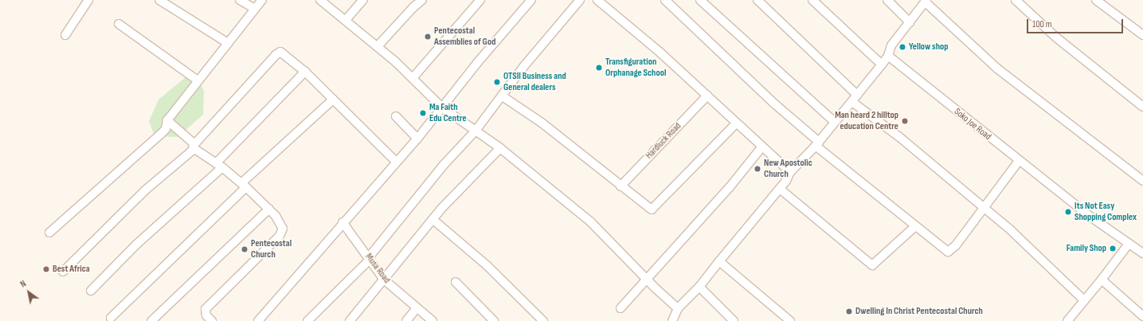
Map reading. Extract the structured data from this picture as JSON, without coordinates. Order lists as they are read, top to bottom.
{
  "streets": {
    "street": ["Soko Joe Road", "Hardluck Road", "Musa Road"]
  },
  "places": [
    "Pentecostal Assemblies of God",
    "Yellow shop",
    "Transfiguration Orphanage School",
    "OTSII Business and General dealers",
    "Ma Faith Edu Centre",
    "Man heard 2 hilltop education Centre",
    "New Apostolic Church",
    "Its Not Easy Shopping Complex",
    "Family Shop",
    "Pentecostal Church",
    "Best Africa",
    "Dwelling In Christ Pentecostal Church"
  ],
  "scale_bar": "100 m",
  "north": "top left"
}
